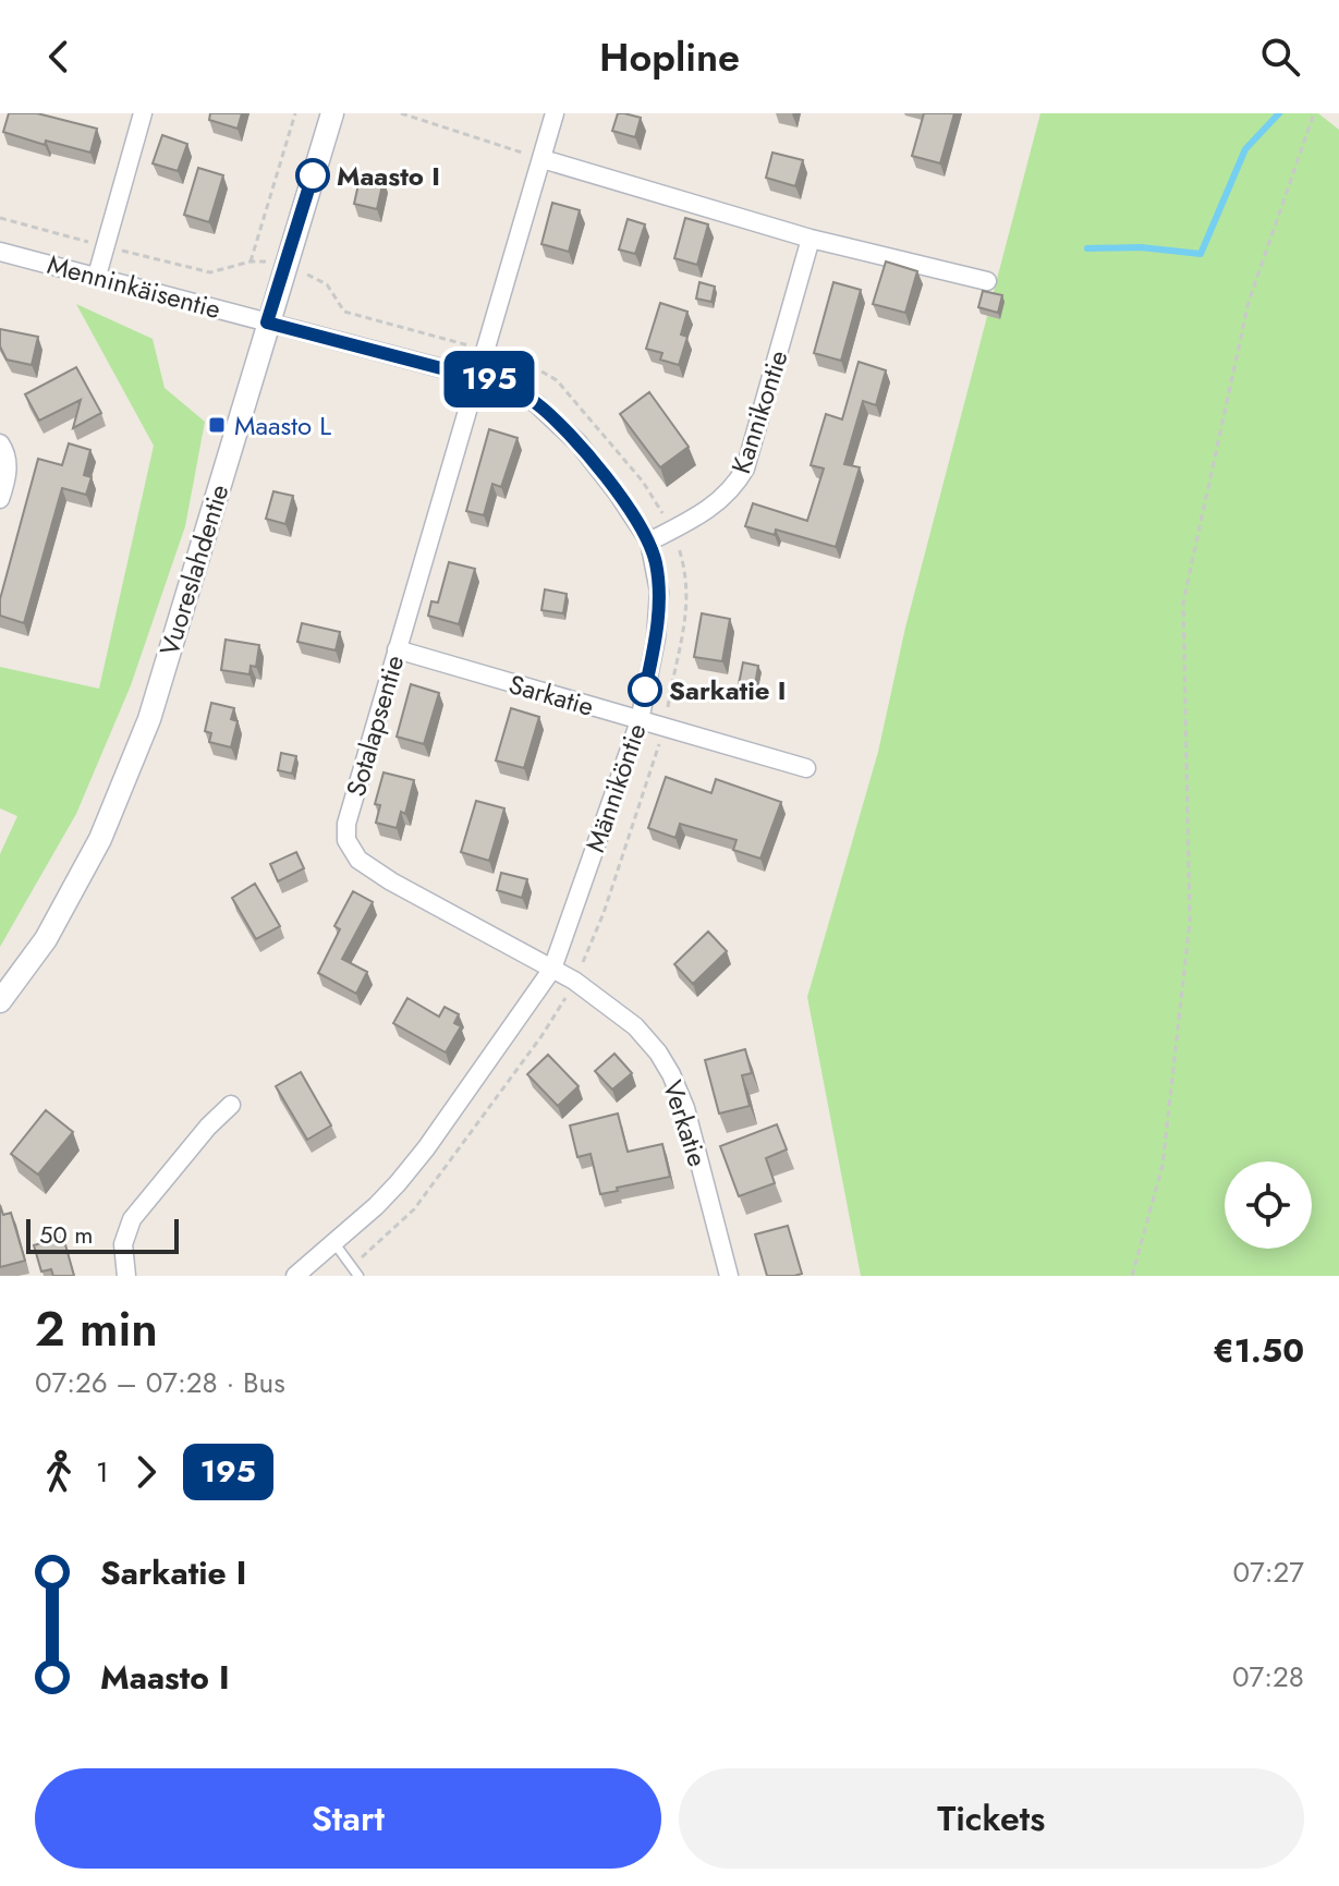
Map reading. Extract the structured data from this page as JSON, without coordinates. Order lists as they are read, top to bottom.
{
  "streets": {
    "street": [
      "Menninkäisentie",
      "Kannikontie",
      "Vuoreslahdentie",
      "Sarkatie",
      "Sotalapsentie",
      "Männiköntie",
      "Verkatie"
    ]
  },
  "crossings": [
    ["Menninkäisentie", "Vuoreslahdentie"],
    ["Menninkäisentie", "Männiköntie"],
    ["Kannikontie", "Männiköntie"],
    ["Vuoreslahdentie", "Männiköntie"],
    ["Sarkatie", "Sotalapsentie"],
    ["Sarkatie", "Männiköntie"],
    ["Sotalapsentie", "Männiköntie"],
    ["Sotalapsentie", "Verkatie"],
    ["Männiköntie", "Verkatie"]
  ],
  "places": {
    "other": ["Maasto I", "Sarkatie I"],
    "transit": ["Maasto L"]
  },
  "lines": ["bus line 195"],
  "scale_bar": "50 m",
  "page": {
    "header": "Hopline",
    "on_map": "195",
    "scale": "50 m",
    "heading": ["2 min", "07:26 – 07:28 · Bus", "€1.50"],
    "legs": ["1", "195"],
    "list": [
      {
        "name": "Sarkatie I",
        "value": "07:27"
      },
      {
        "name": "Maasto I",
        "value": "07:28"
      }
    ],
    "buttons": ["Start", "Tickets"]
  }
}
